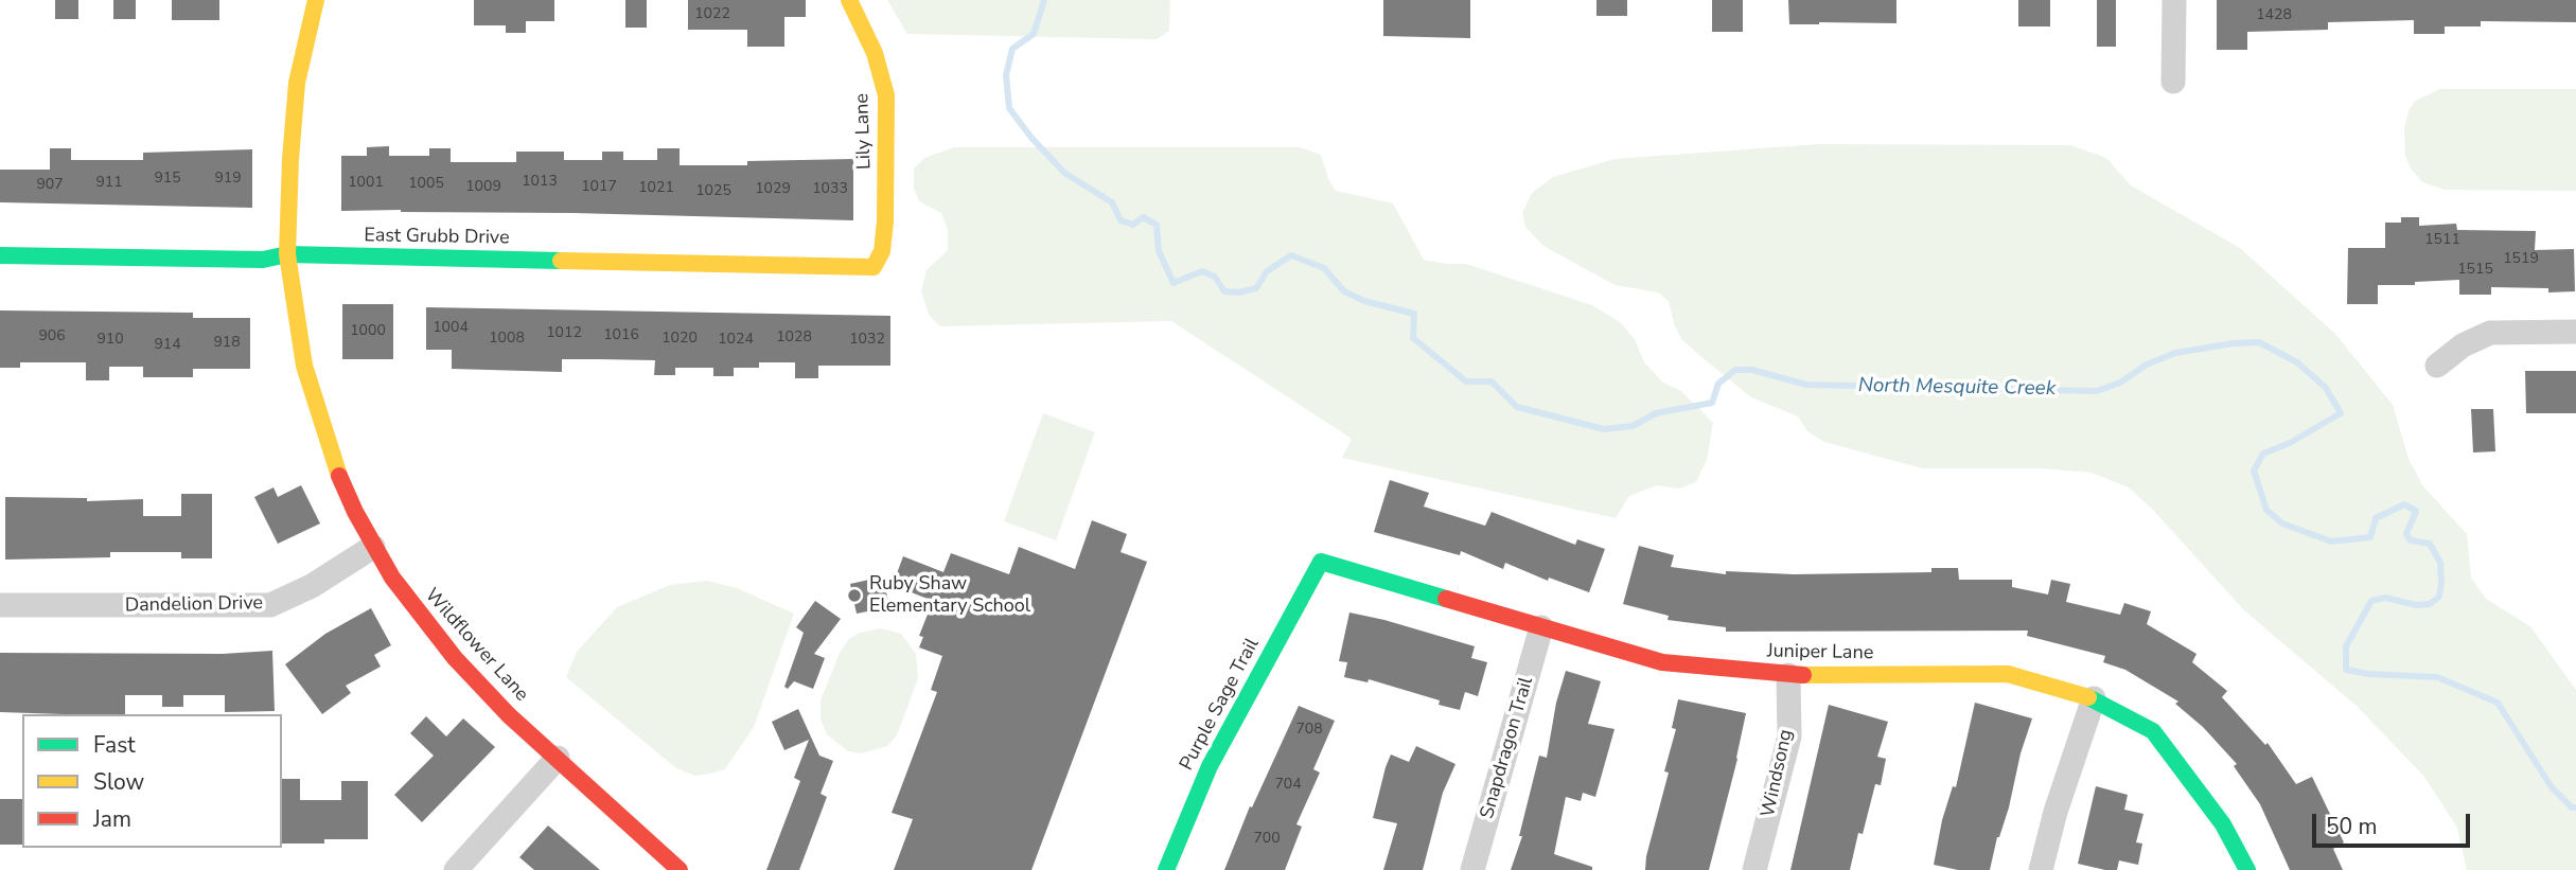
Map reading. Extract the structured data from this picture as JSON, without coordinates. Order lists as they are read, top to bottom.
{
  "streets": {
    "street": [
      "Lily Lane",
      "East Grubb Drive",
      "Dandelion Drive",
      "Wildflower Lane",
      "Juniper Lane",
      "Purple Sage Trail",
      "Snapdragon Trail",
      "Windsong"
    ]
  },
  "crossings": [
    ["Lily Lane", "East Grubb Drive"],
    ["East Grubb Drive", "Wildflower Lane"],
    ["Dandelion Drive", "Wildflower Lane"],
    ["Juniper Lane", "Purple Sage Trail"],
    ["Juniper Lane", "Snapdragon Trail"],
    ["Juniper Lane", "Windsong"]
  ],
  "water": ["North Mesquite Creek"],
  "places": ["Ruby Shaw Elementary School"],
  "house_numbers": [
    "1022",
    "1428",
    "915",
    "919",
    "1013",
    "911",
    "1001",
    "1005",
    "907",
    "1009",
    "1017",
    "1021",
    "1029",
    "1033",
    "1025",
    "1511",
    "1519",
    "1515",
    "1004",
    "1000",
    "1012",
    "1016",
    "906",
    "1028",
    "1008",
    "1020",
    "910",
    "1024",
    "1032",
    "918",
    "914",
    "708",
    "704",
    "700"
  ],
  "legend": ["Fast", "Slow", "Jam"],
  "scale_bar": "50 m"
}
